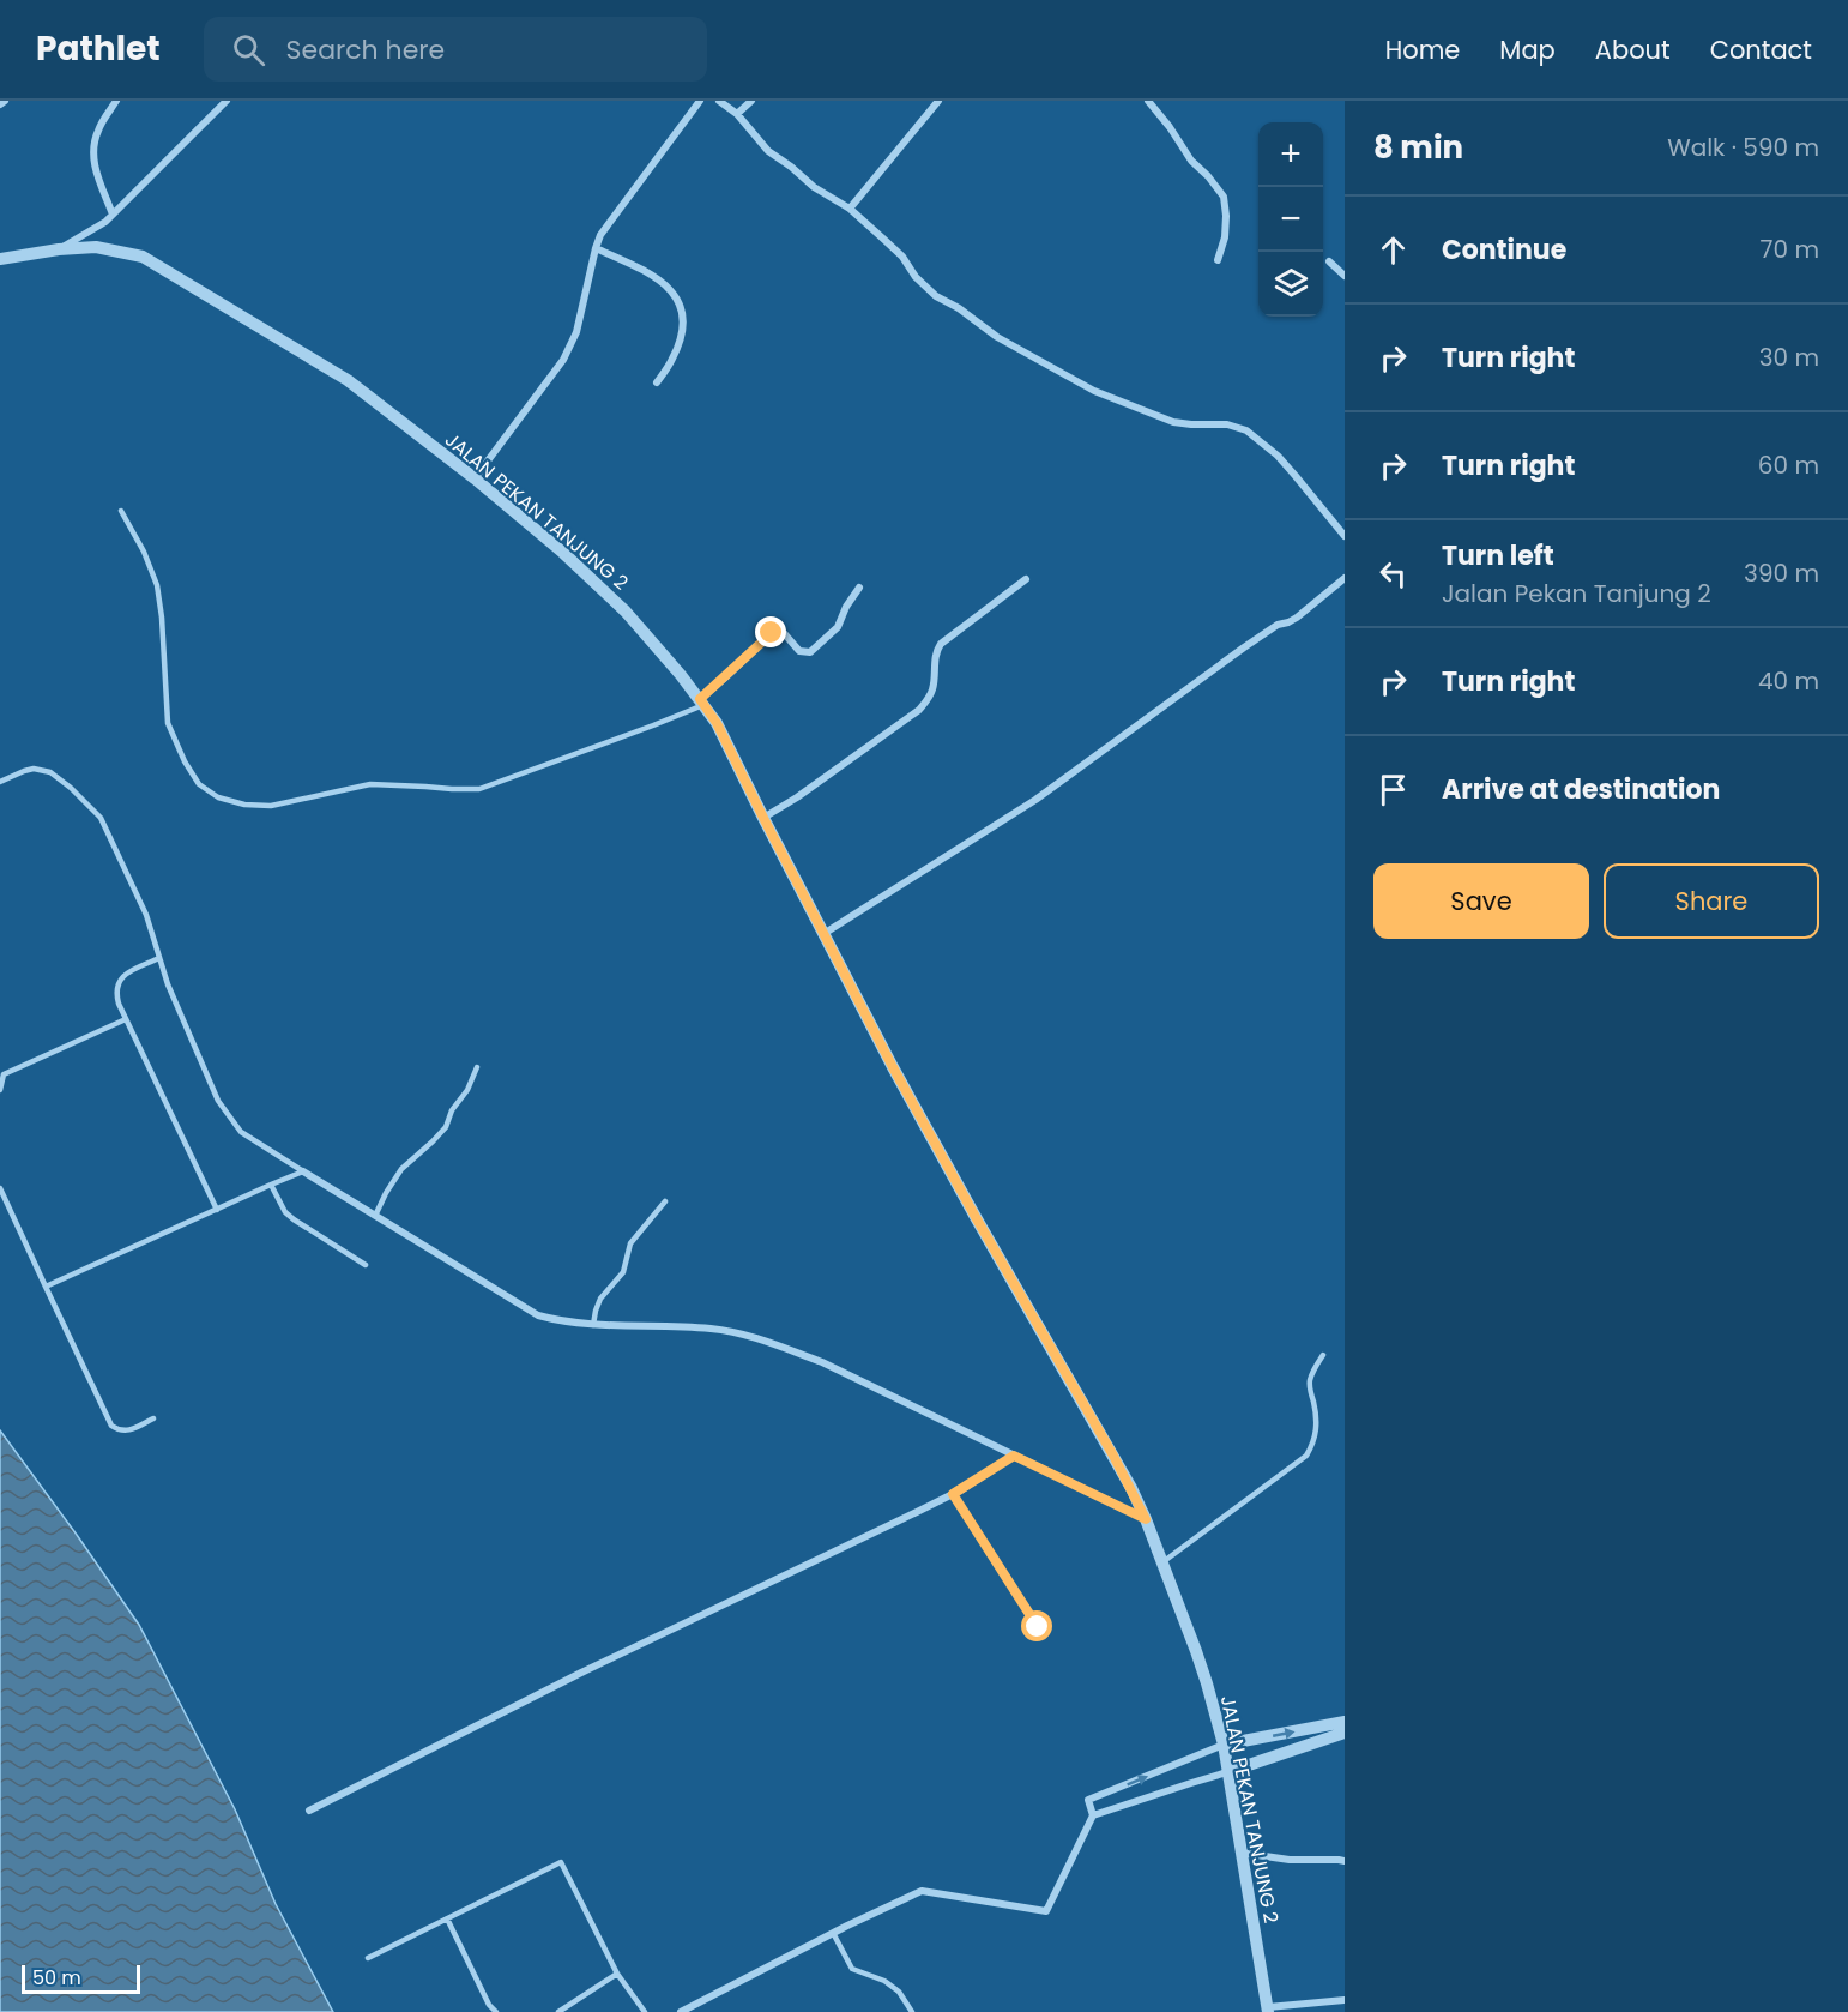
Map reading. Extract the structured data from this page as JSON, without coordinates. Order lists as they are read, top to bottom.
{
  "streets": {
    "street": ["JALAN PEKAN TANJUNG 2"]
  },
  "scale_bar": "50 m",
  "page": {
    "header": "Pathlet",
    "search": "Search here",
    "nav": [
      "Home",
      "Map",
      "About",
      "Contact"
    ],
    "heading": ["8 min", "Walk · 590 m"],
    "map_buttons": ["+", "−"],
    "list": [
      ["Continue", "70 m"],
      ["Turn right", "30 m"],
      ["Turn right", "60 m"],
      ["Turn left", "Jalan Pekan Tanjung 2", "390 m"],
      ["Turn right", "40 m"],
      "Arrive at destination"
    ],
    "buttons": ["Save", "Share"],
    "scale": "50 m"
  }
}
